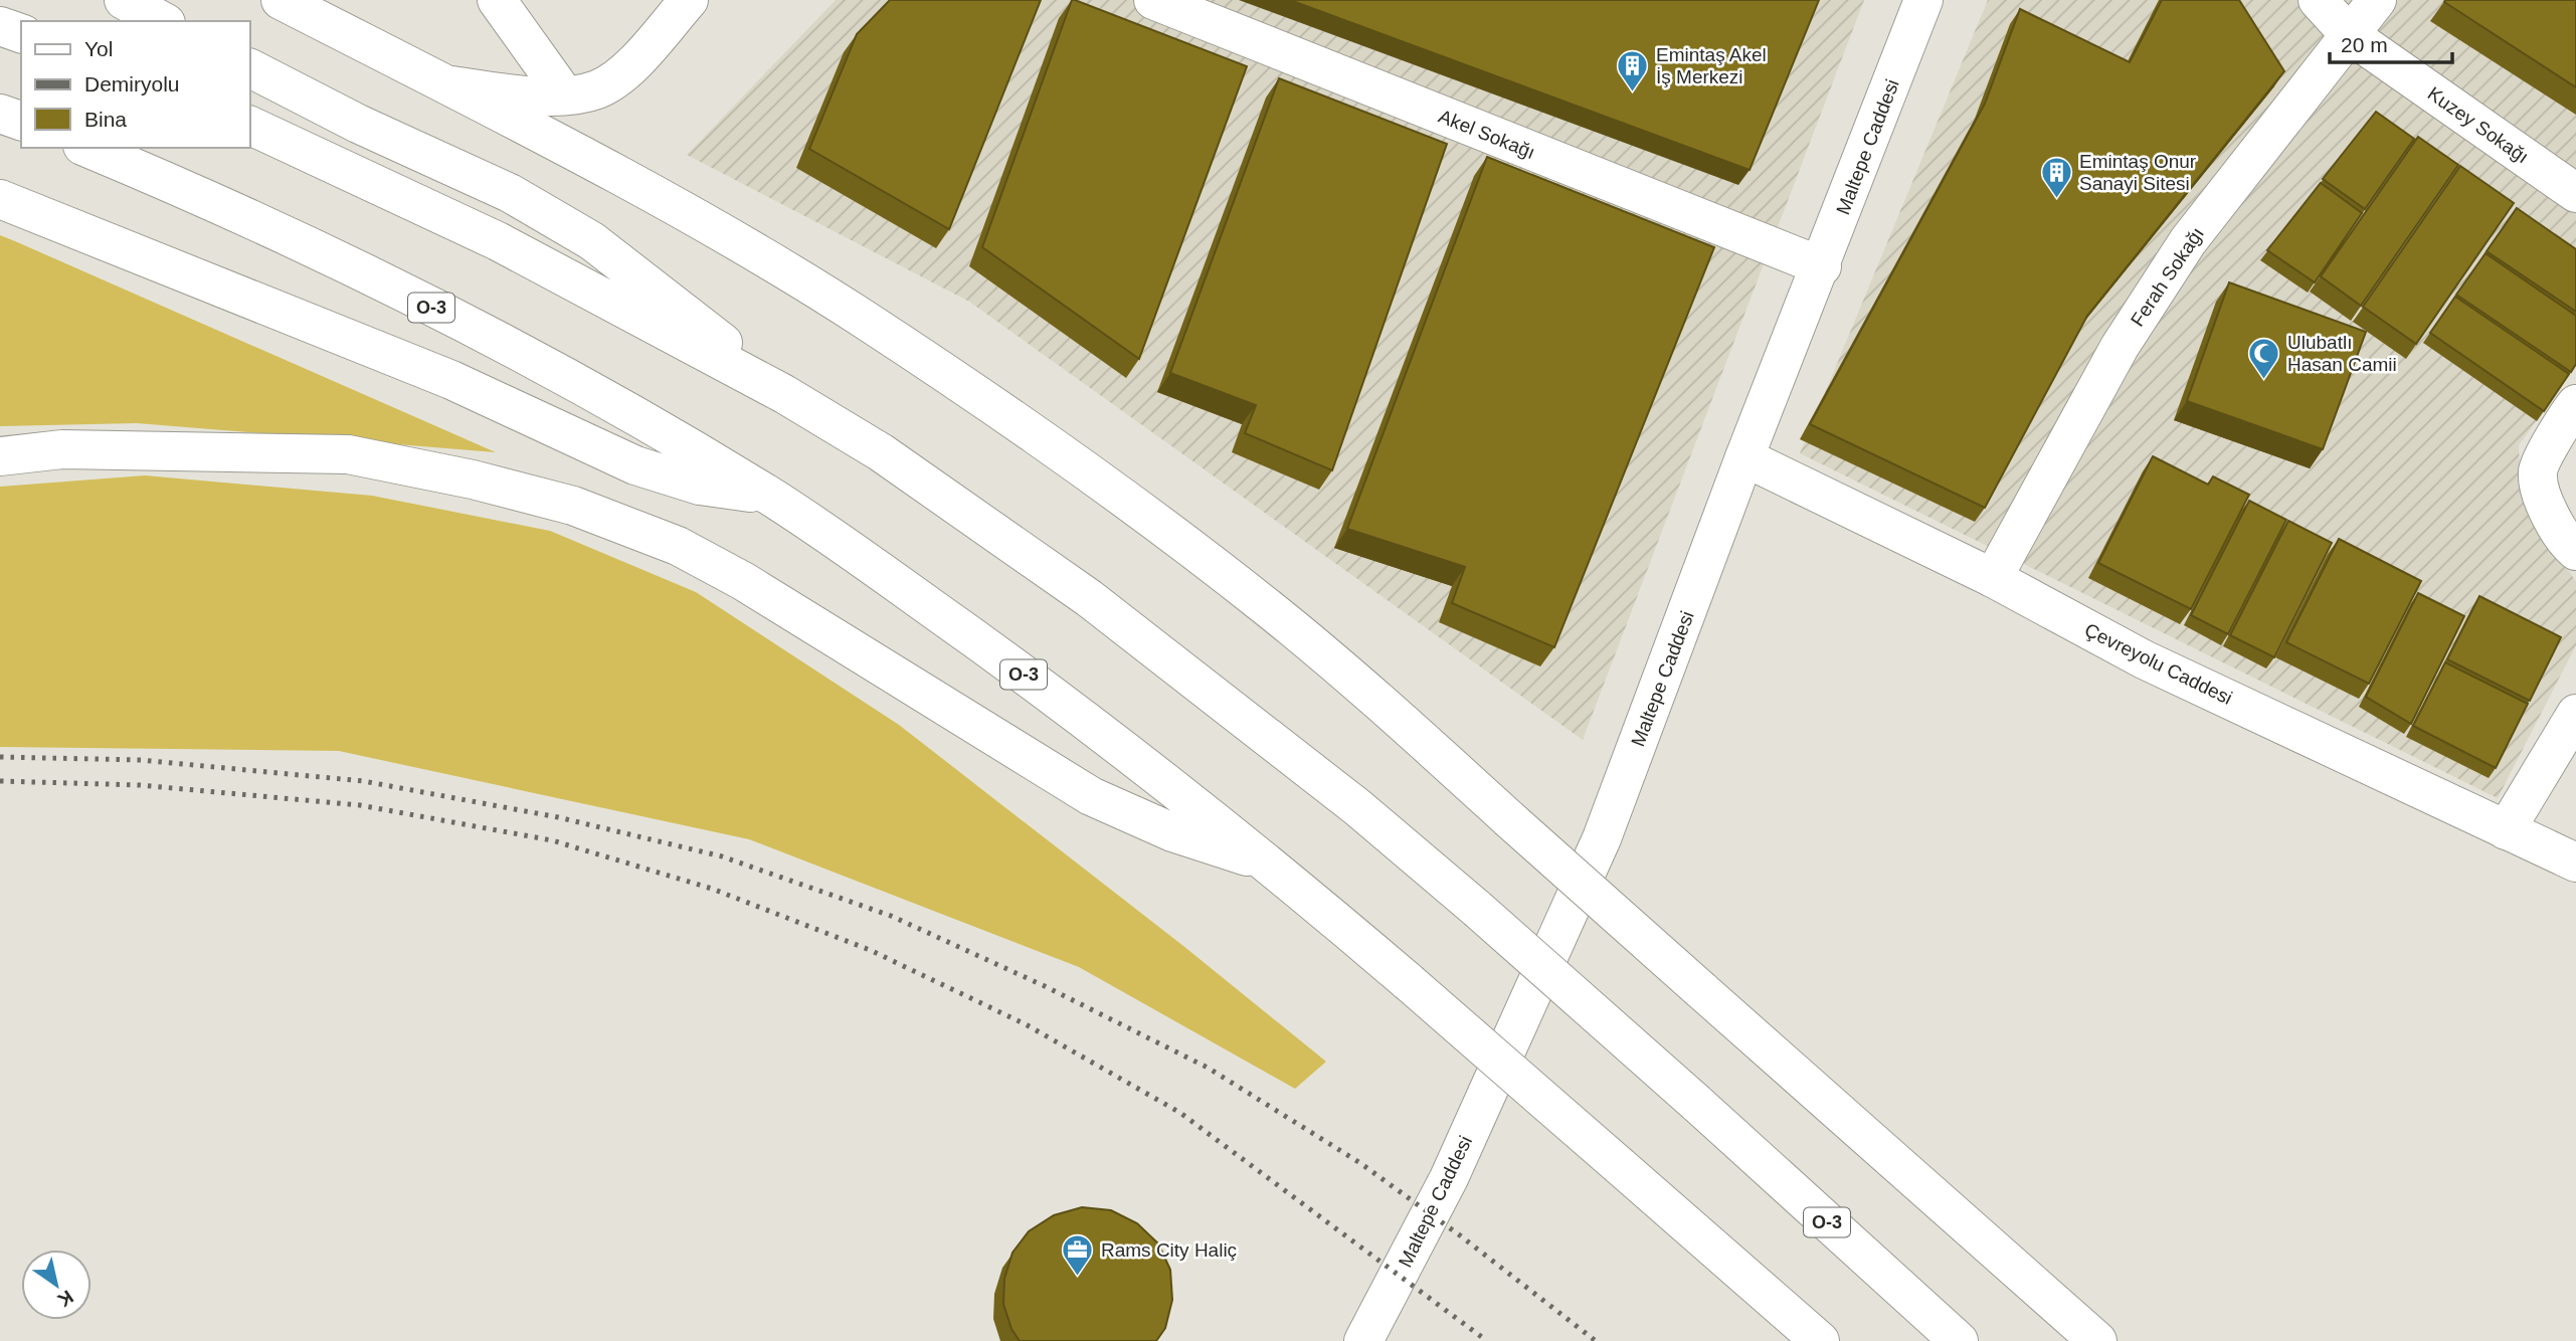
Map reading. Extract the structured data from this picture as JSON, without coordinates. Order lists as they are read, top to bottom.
{
  "streets": {
    "main road": [
      "Kuzey Sokağı",
      "Akel Sokağı",
      "Maltepe Caddesi",
      "Ferah Sokağı",
      "O-3",
      "Çevreyolu Caddesi"
    ]
  },
  "crossings": [
    ["Kuzey Sokağı", "Ferah Sokağı"],
    ["Akel Sokağı", "Maltepe Caddesi"],
    ["Maltepe Caddesi", "Çevreyolu Caddesi"],
    ["Ferah Sokağı", "Çevreyolu Caddesi"]
  ],
  "places": {
    "building": ["Emintaş Akel İş Merkezi", "Emintaş Onur Sanayi Sitesi"],
    "mosque": ["Ulubatlı Hasan Camii"],
    "office": ["Rams City Haliç"]
  },
  "legend": ["Yol", "Demiryolu", "Bina"],
  "scale_bar": "20 m",
  "north": "bottom right"
}
